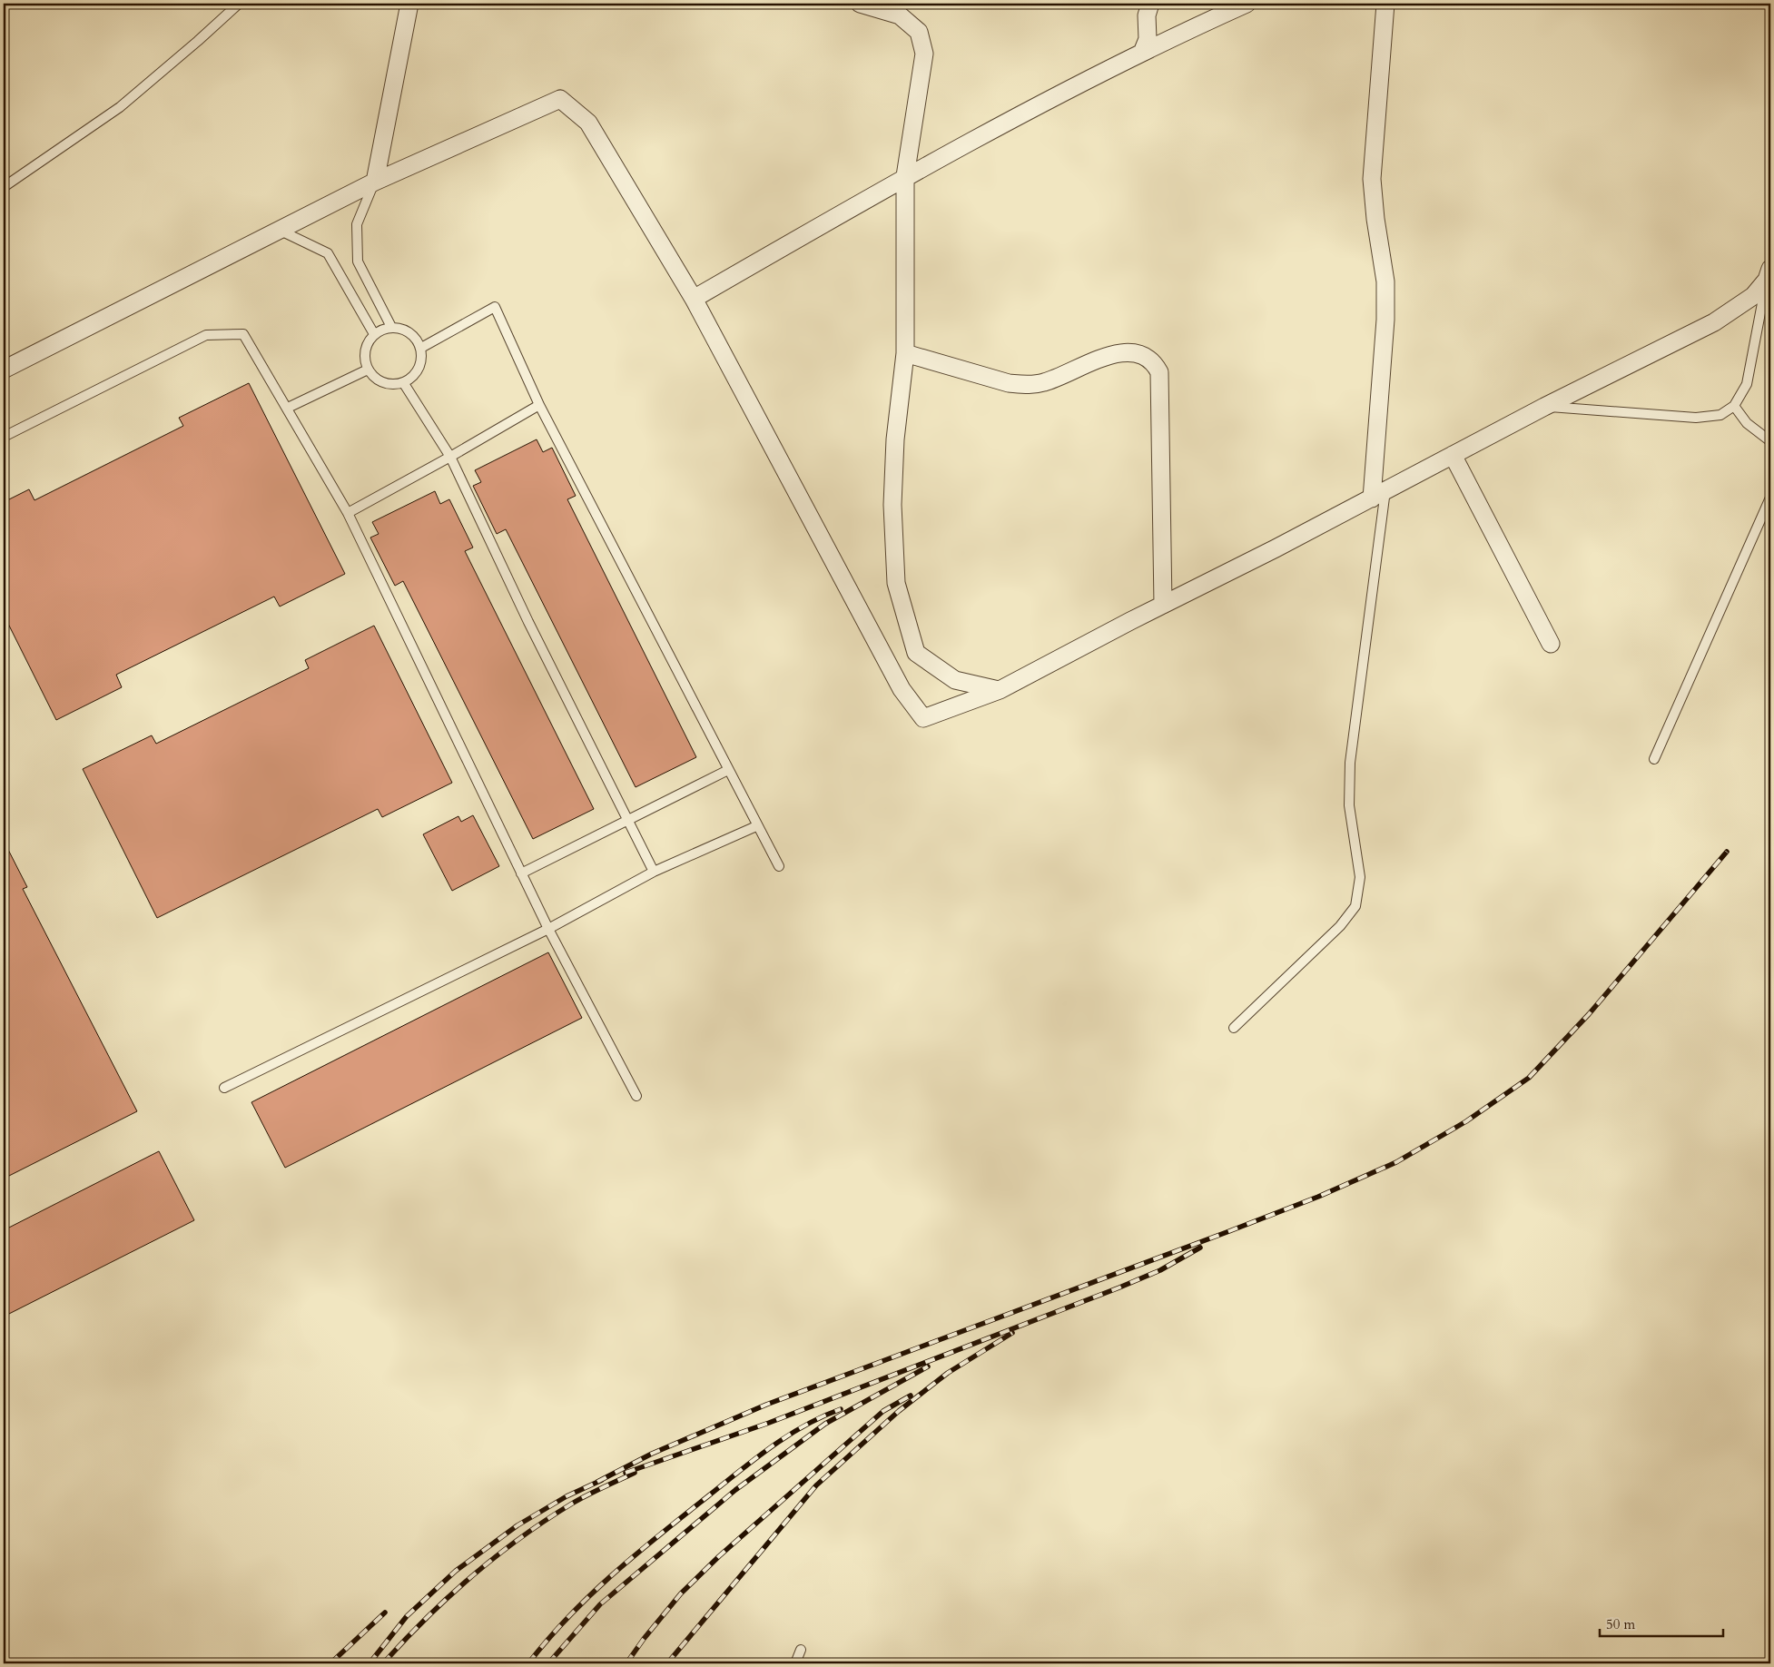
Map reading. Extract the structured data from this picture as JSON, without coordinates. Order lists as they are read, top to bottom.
{
  "scale_bar": "50 m"
}
